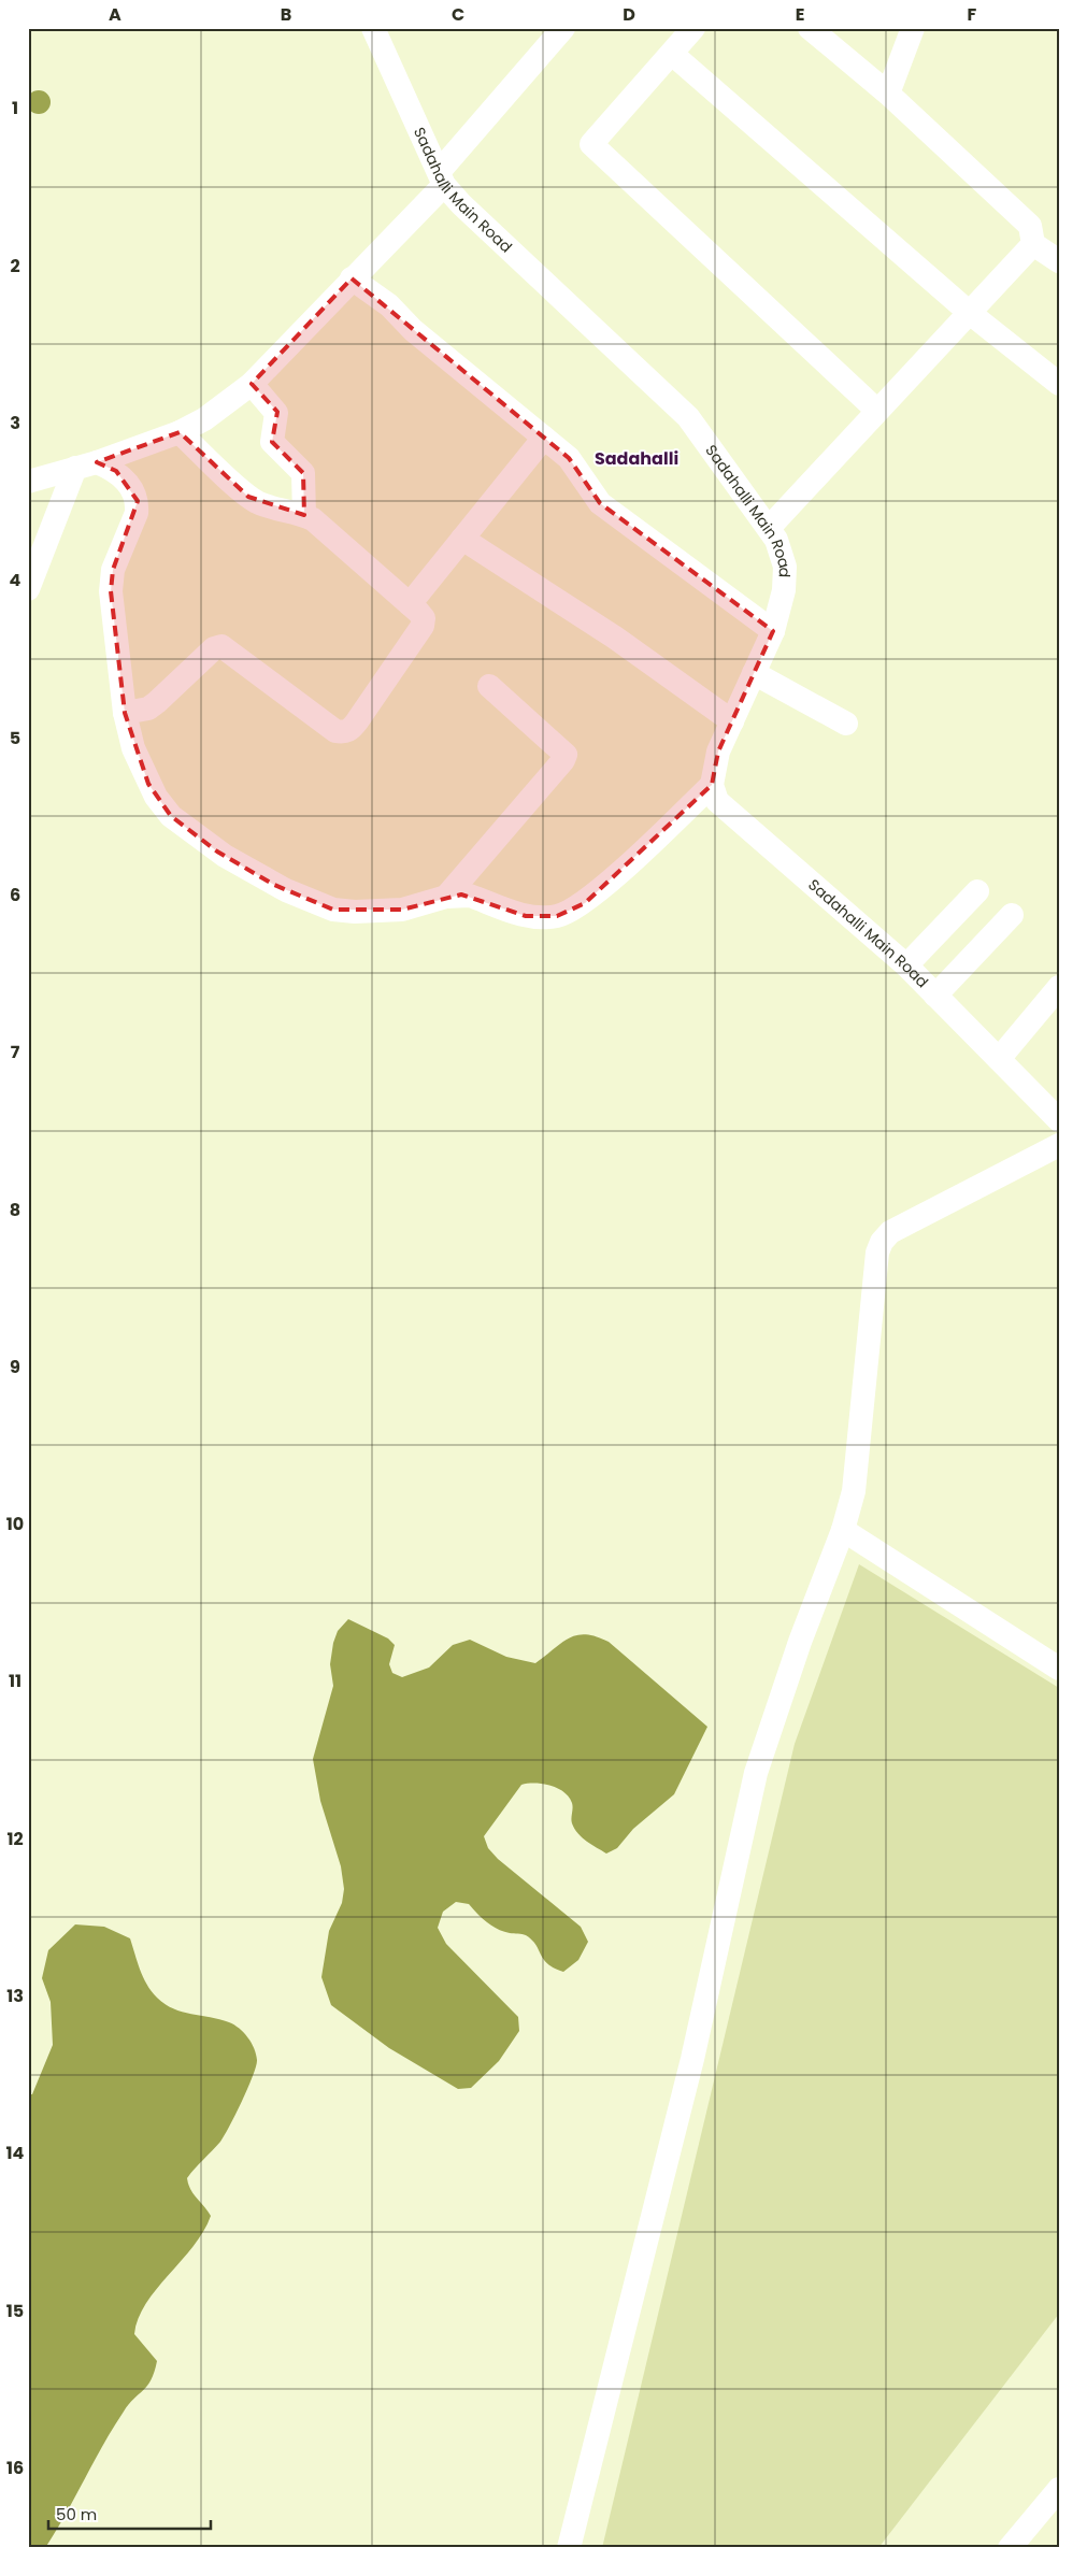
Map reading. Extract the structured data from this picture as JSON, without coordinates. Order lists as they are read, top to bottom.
{
  "streets": {
    "street": ["Sadahalli Main Road"]
  },
  "districts": ["Sadahalli"],
  "scale_bar": "50 m",
  "grid": {
    "columns": [
      "A",
      "B",
      "C",
      "D",
      "E",
      "F"
    ],
    "rows": [
      "1",
      "2",
      "3",
      "4",
      "5",
      "6",
      "7",
      "8",
      "9",
      "10",
      "11",
      "12",
      "13",
      "14",
      "15",
      "16"
    ]
  }
}
